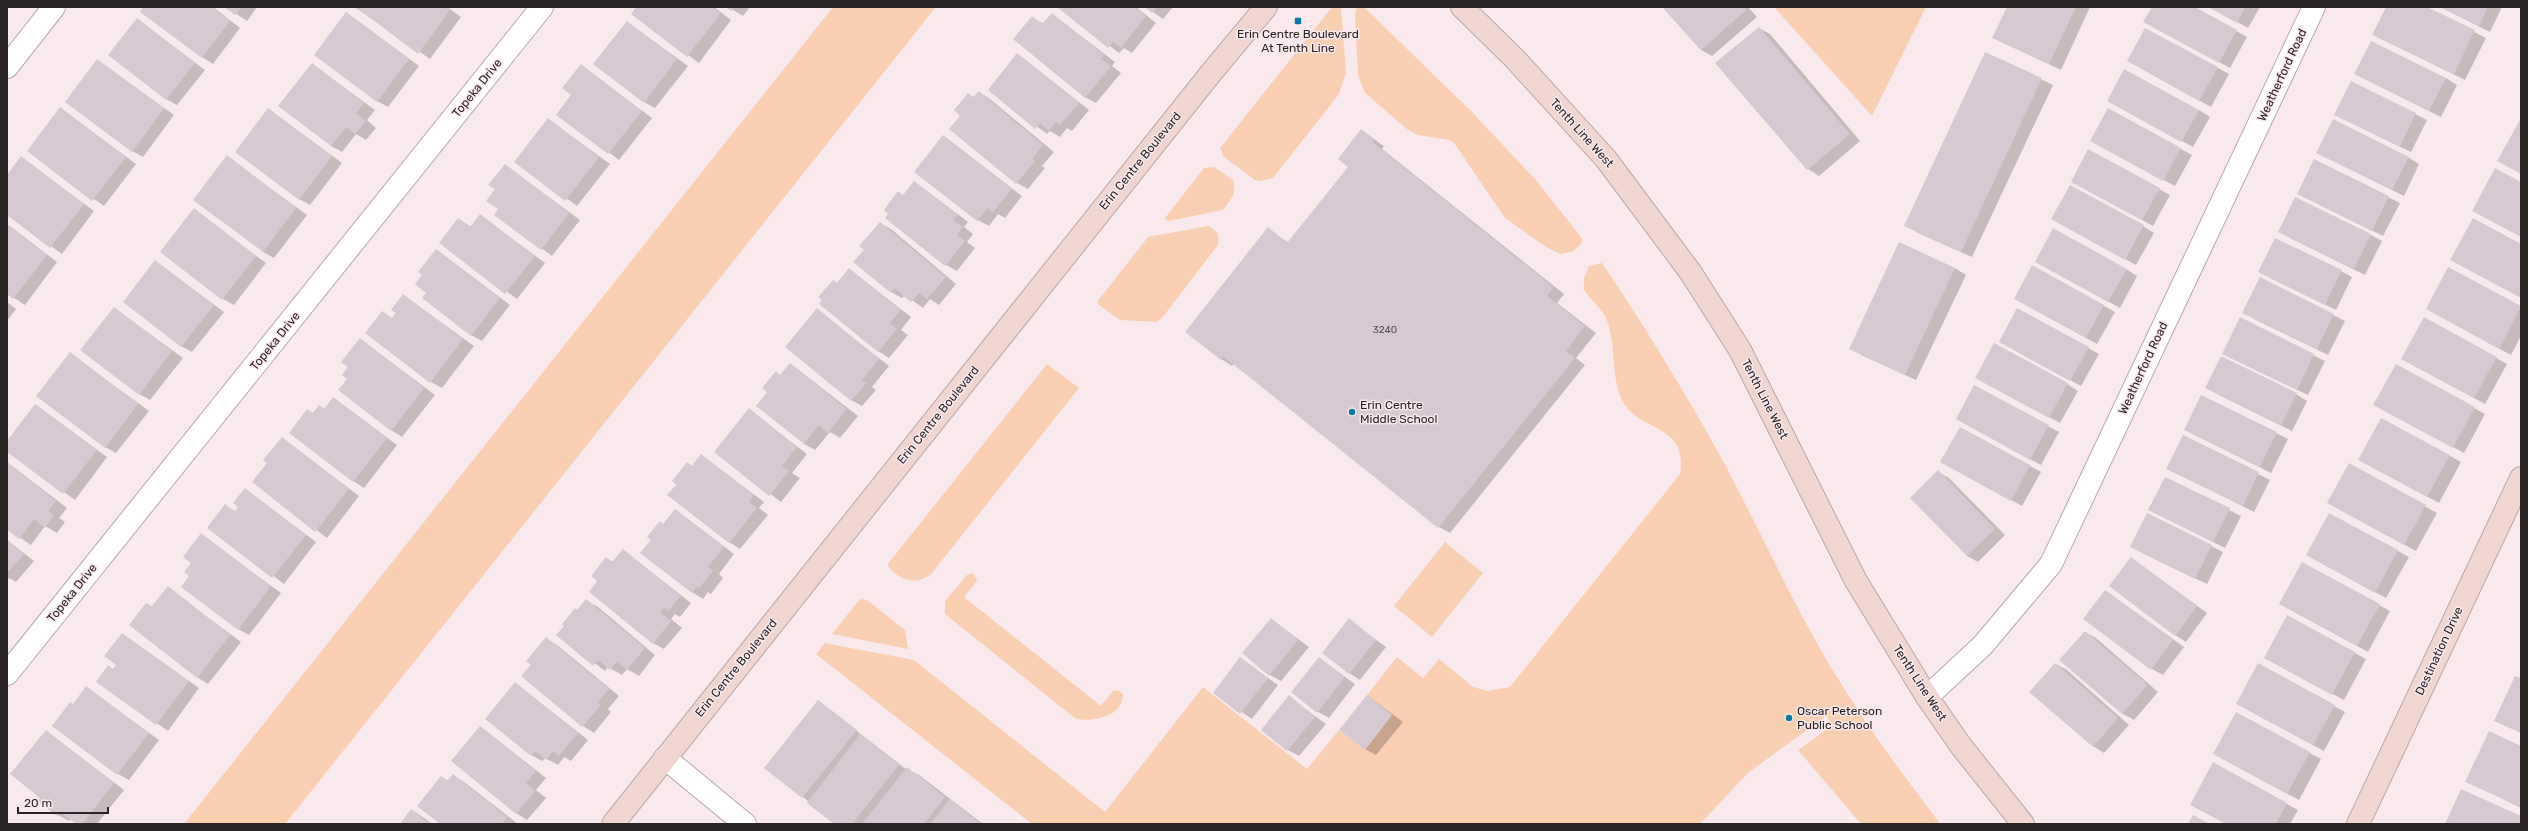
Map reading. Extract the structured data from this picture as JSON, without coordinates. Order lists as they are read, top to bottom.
{
  "streets": {
    "street": [
      "Weatherford Road",
      "Topeka Drive",
      "Tenth Line West",
      "Erin Centre Boulevard",
      "Destination Drive"
    ]
  },
  "crossings": [
    ["Weatherford Road", "Tenth Line West"]
  ],
  "places": {
    "transit": ["Erin Centre Boulevard At Tenth Line"],
    "other": ["Erin Centre Middle School", "Oscar Peterson Public School"]
  },
  "house_numbers": ["3240"],
  "scale_bar": "20 m"
}
